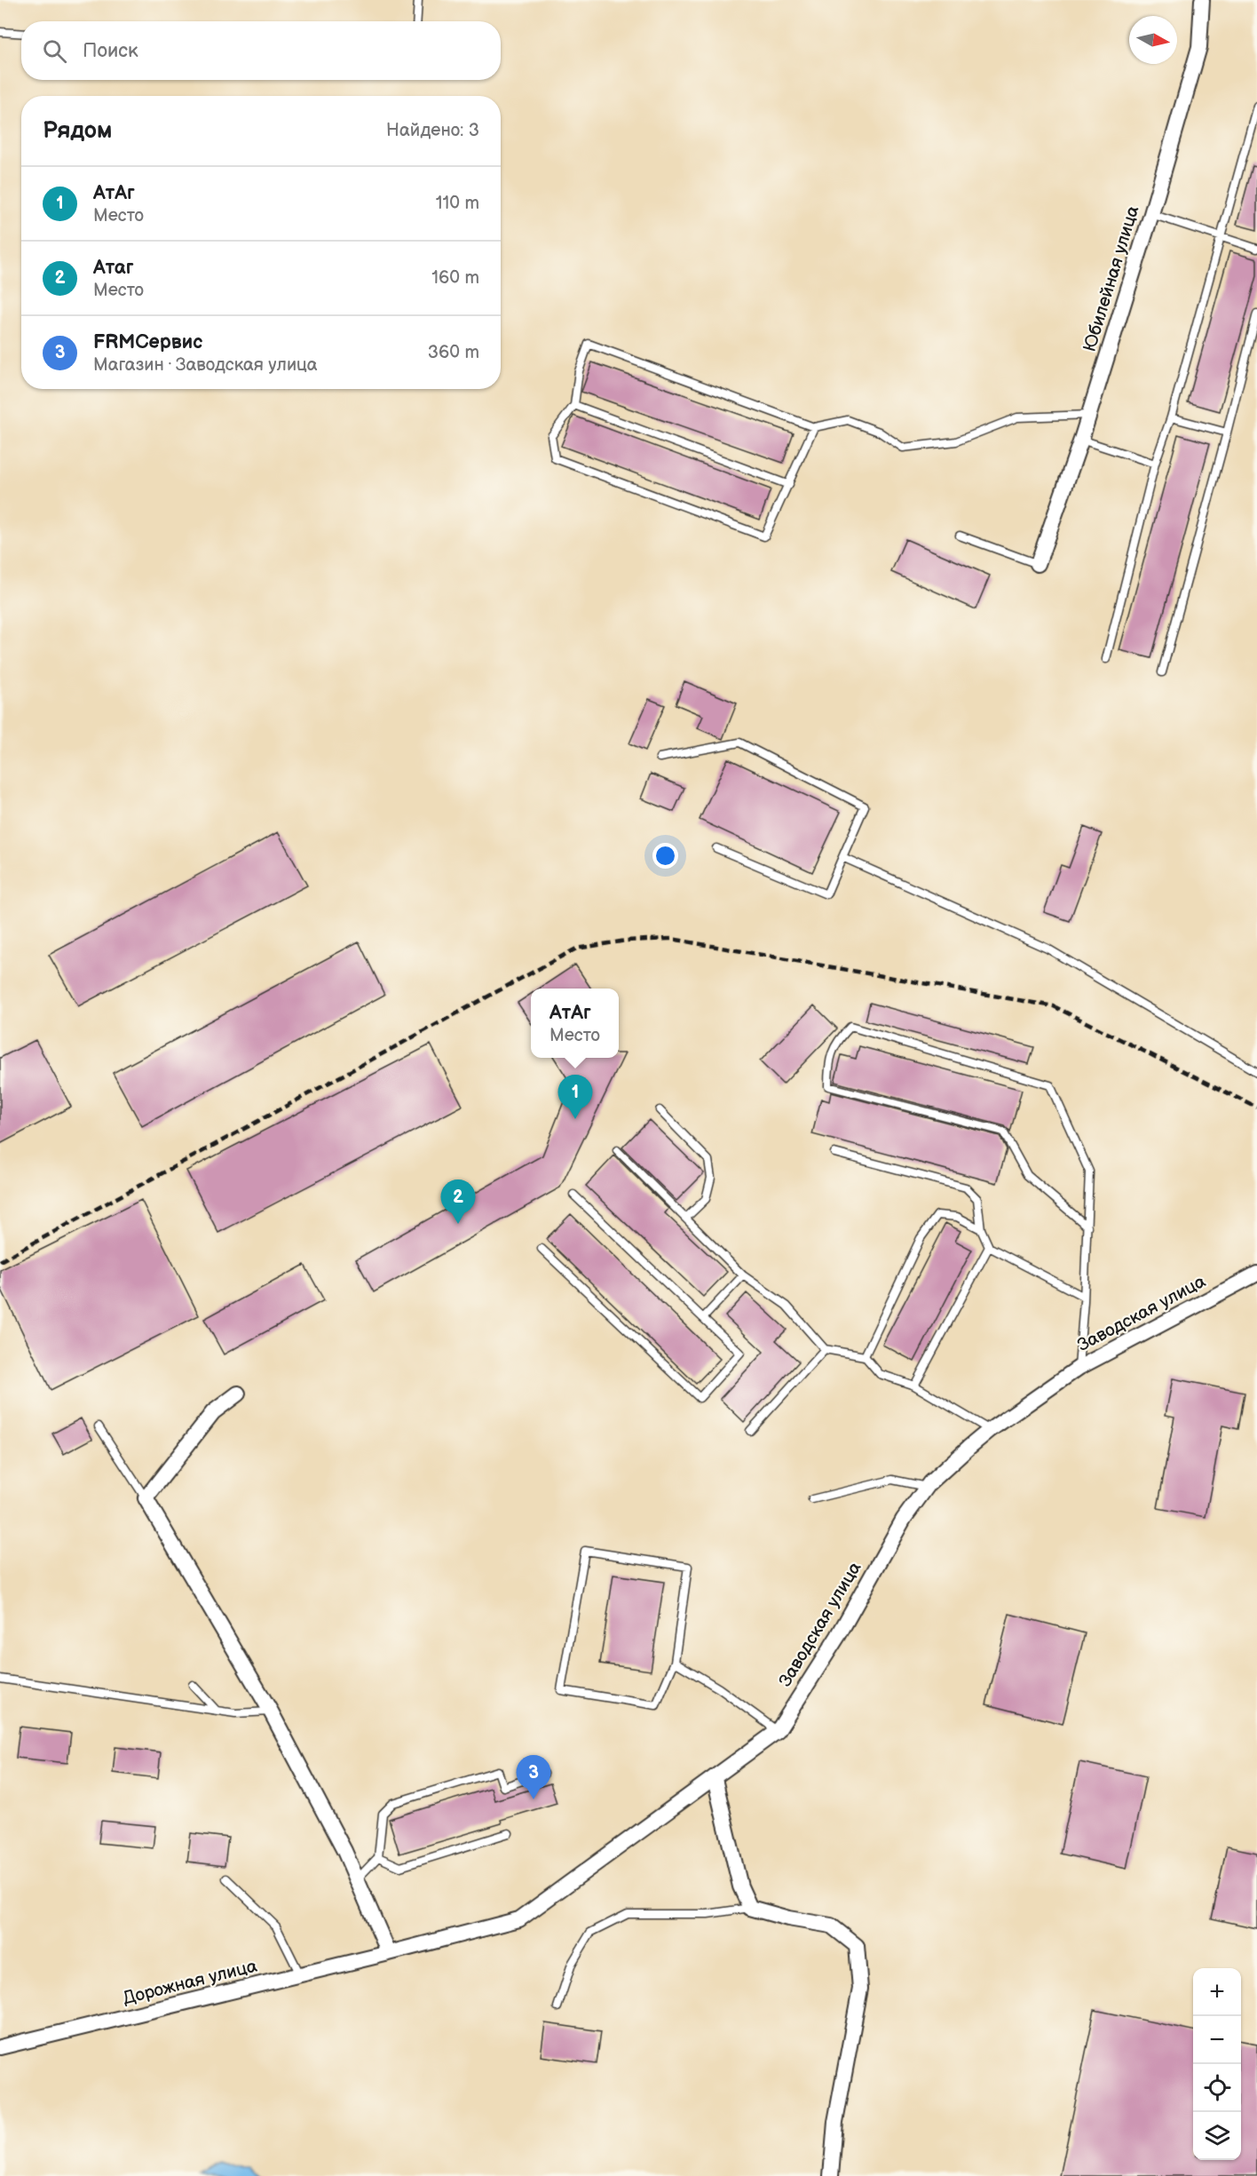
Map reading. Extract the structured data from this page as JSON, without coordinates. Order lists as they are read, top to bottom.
{
  "streets": {
    "street": ["Юбилейная улица", "Заводская улица", "Дорожная улица"]
  },
  "crossings": [
    ["Заводская улица", "Дорожная улица"]
  ],
  "north": "right",
  "page": {
    "search": "Поиск",
    "heading": ["Рядом", "Найдено: 3"],
    "list": [
      {
        "mark": "1",
        "name": "АтАг",
        "note": "Место",
        "value": "110 m"
      },
      {
        "mark": "2",
        "name": "Атаг",
        "note": "Место",
        "value": "160 m"
      },
      {
        "mark": "3",
        "name": "FRMСервис",
        "note": "Магазин · Заводская улица",
        "value": "360 m"
      }
    ],
    "popup": ["АтАг", "Место"],
    "pins": ["1", "2", "3"],
    "map_buttons": ["+", "−"]
  }
}
